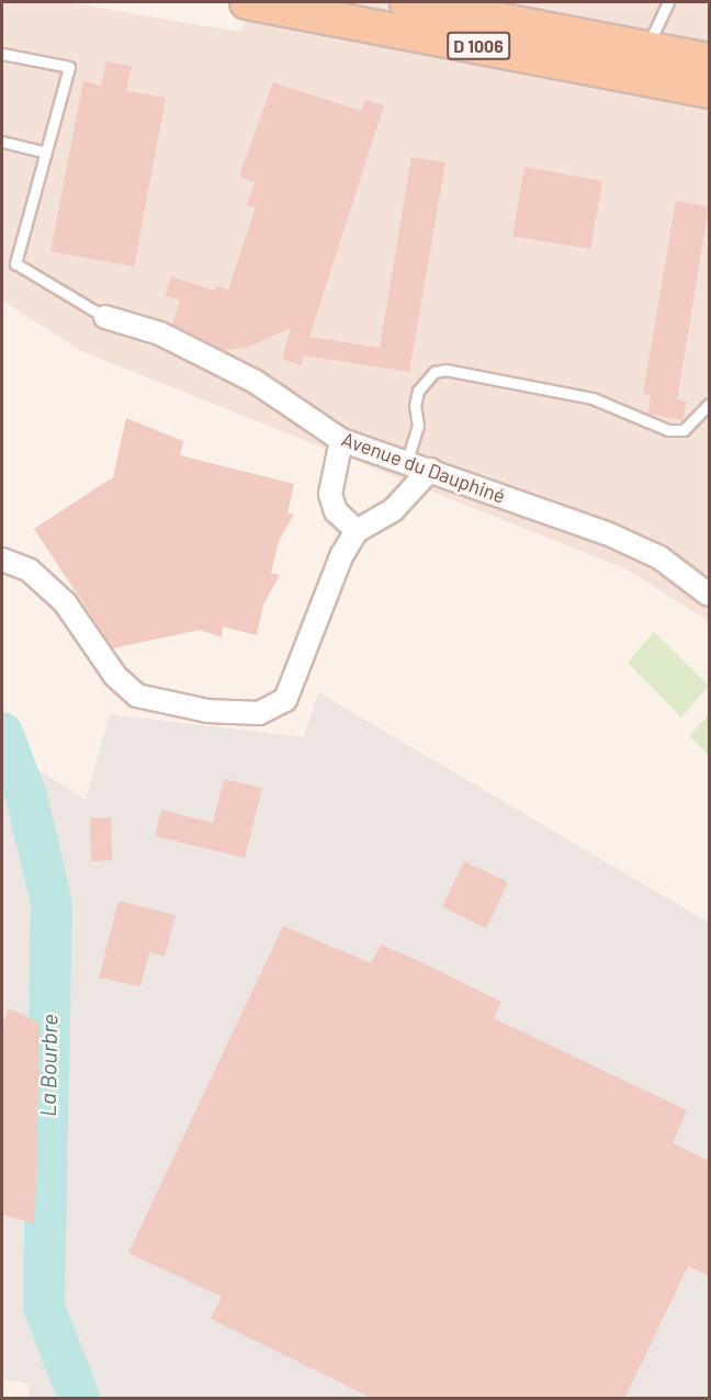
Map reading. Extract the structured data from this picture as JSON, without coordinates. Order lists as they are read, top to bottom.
{
  "streets": {
    "main road": ["D 1006"],
    "street": ["Avenue du Dauphiné"]
  },
  "water": ["La Bourbre"]
}
